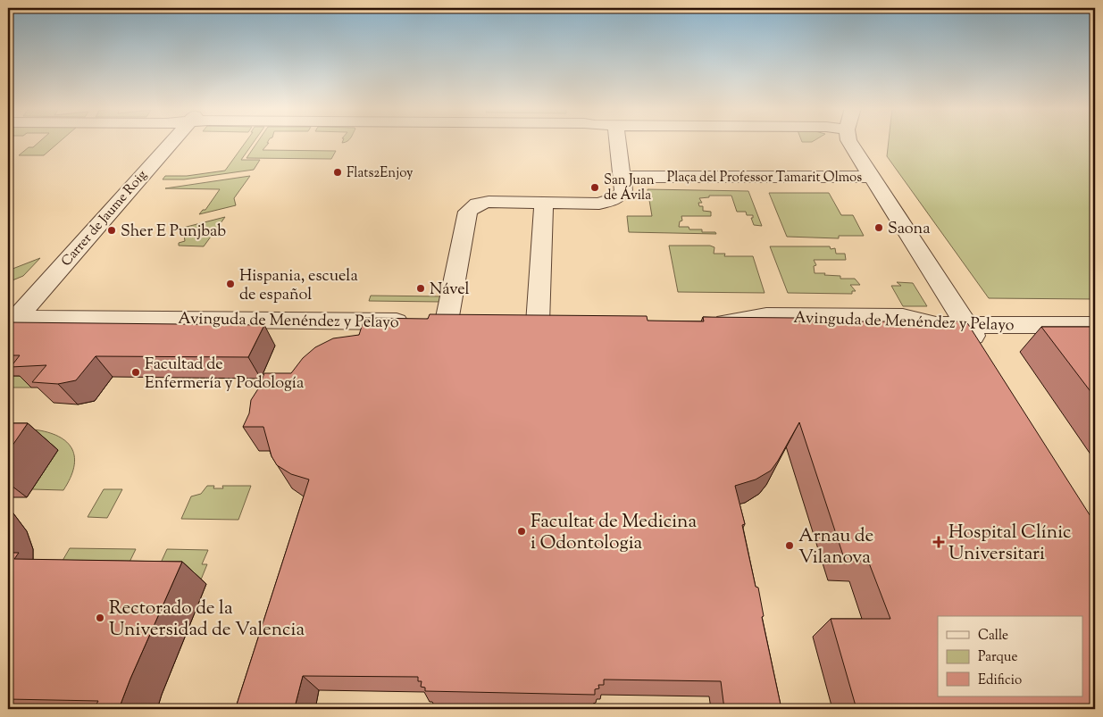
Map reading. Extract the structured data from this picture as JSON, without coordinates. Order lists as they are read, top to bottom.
{
  "streets": {
    "street": ["Plaça del Professor Tamarit Olmos", "Carrer de Jaume Roig", "Avinguda de Menéndez y Pelayo"]
  },
  "crossings": [
    ["Carrer de Jaume Roig", "Avinguda de Menéndez y Pelayo"]
  ],
  "places": {
    "other": [
      "Flats2Enjoy",
      "San Juan de Ávila",
      "Saona",
      "Sher E Punjbab",
      "Hispania, escuela de español",
      "Nável",
      "Facultad de Enfermería y Podología",
      "Facultat de Medicina i Odontologia",
      "Arnau de Vilanova",
      "Rectorado de la Universidad de Valencia"
    ],
    "health": ["Hospital Clínic Universitari"]
  },
  "legend": ["Calle", "Parque", "Edificio"]
}
